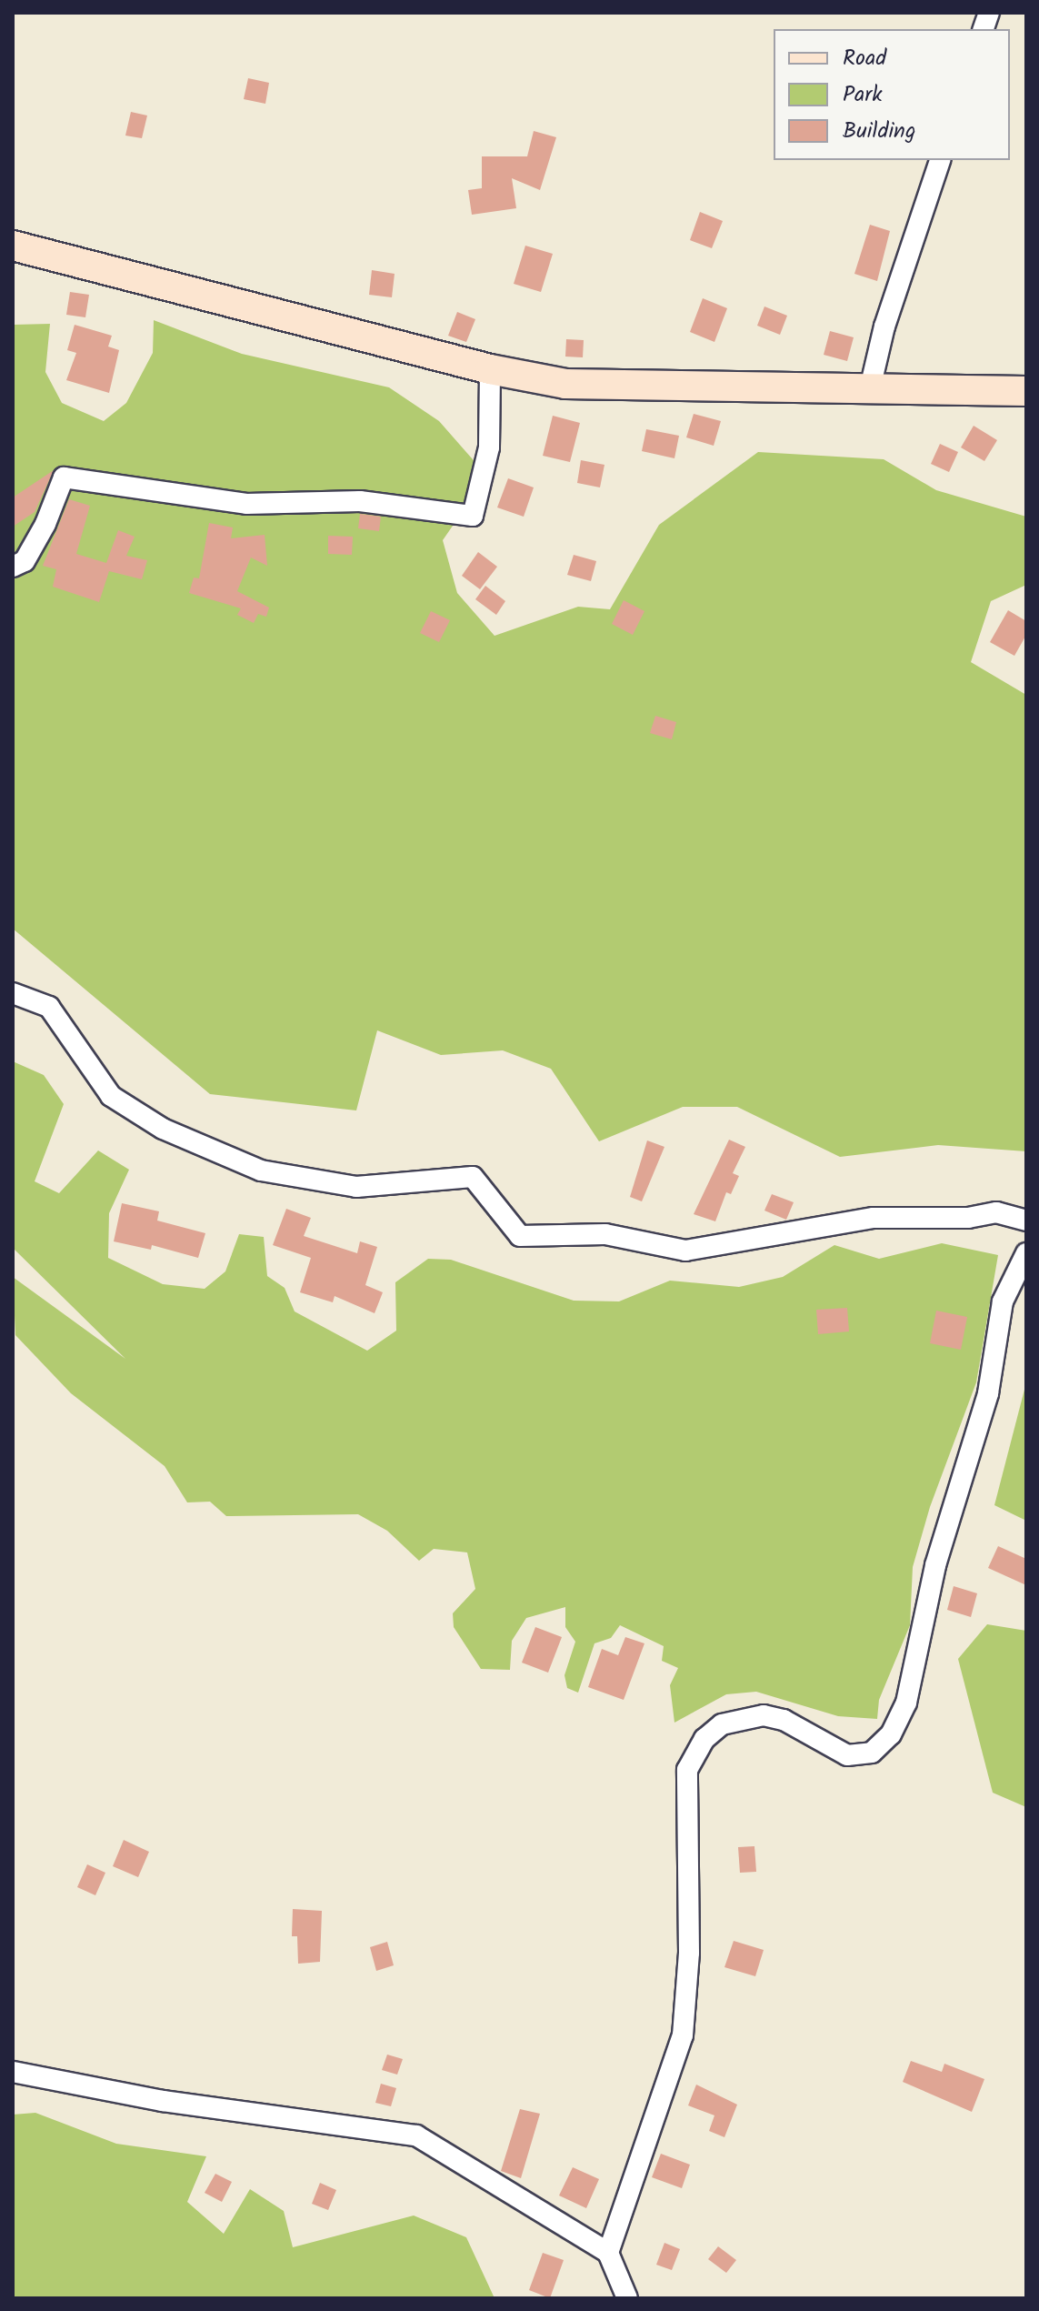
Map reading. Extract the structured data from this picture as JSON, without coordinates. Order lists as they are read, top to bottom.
{
  "legend": ["Road", "Park", "Building"]
}
